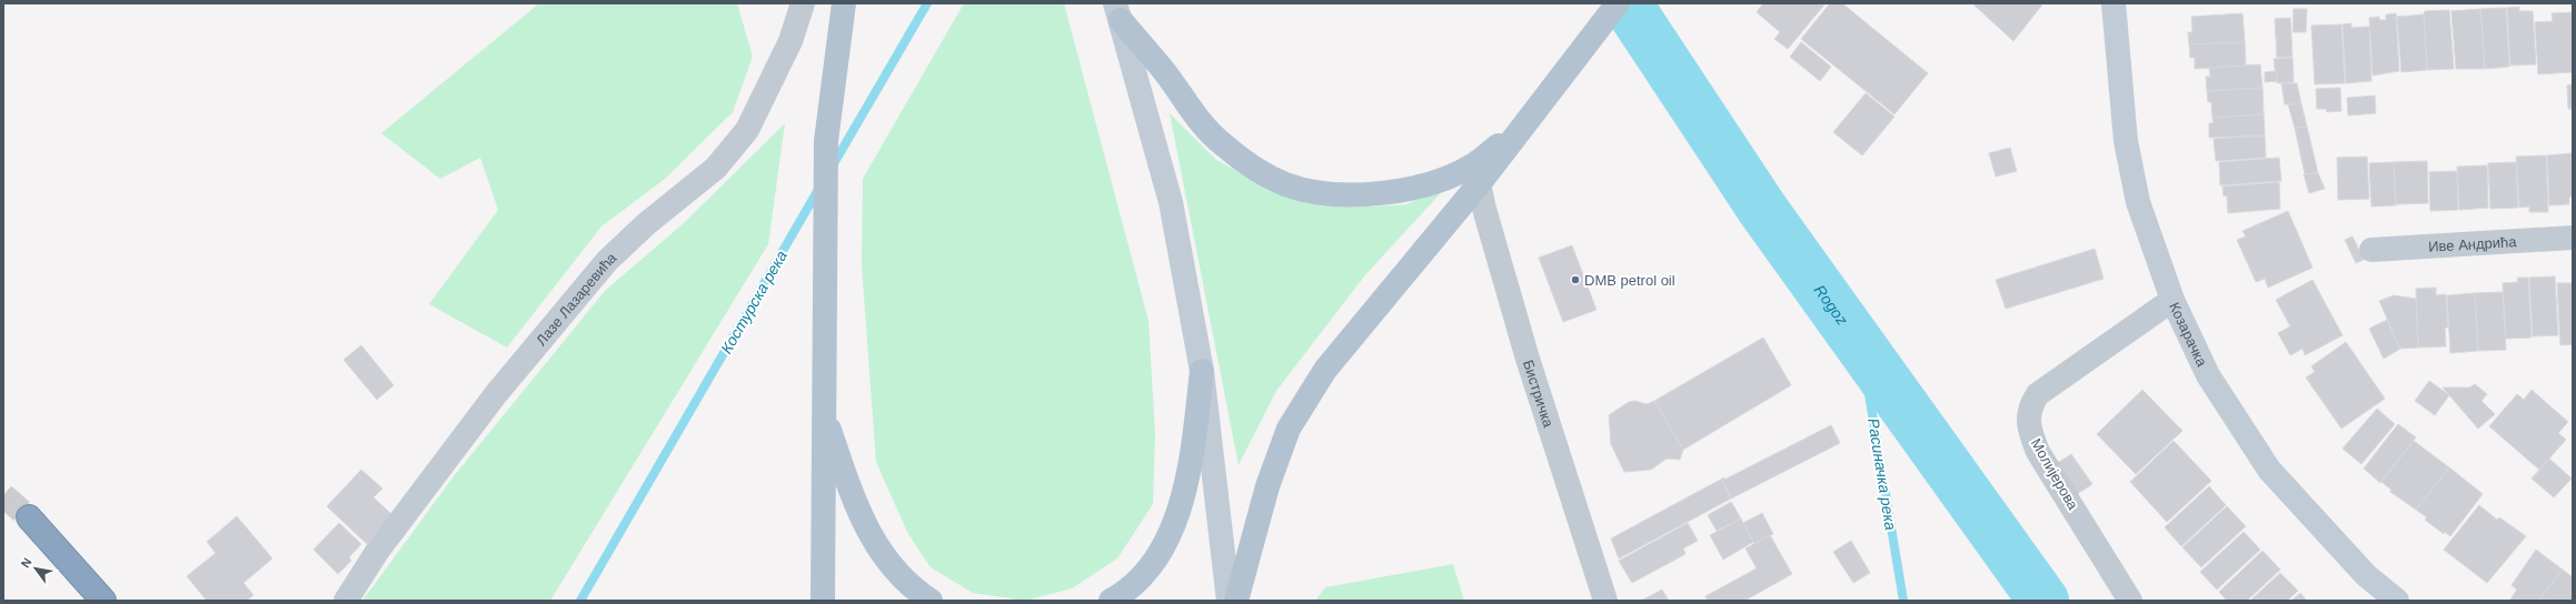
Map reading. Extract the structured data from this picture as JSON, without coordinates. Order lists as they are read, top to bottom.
{
  "streets": {
    "street": [
      "Иве Андрића",
      "Лазе Лазаревића",
      "Козарачка",
      "Бистричка",
      "Молијерова"
    ]
  },
  "crossings": [
    ["Козарачка", "Молијерова"]
  ],
  "water": ["Костурска река", "Rogoz", "Расиначка река"],
  "places": ["DMB petrol oil"],
  "north": "top left"
}
